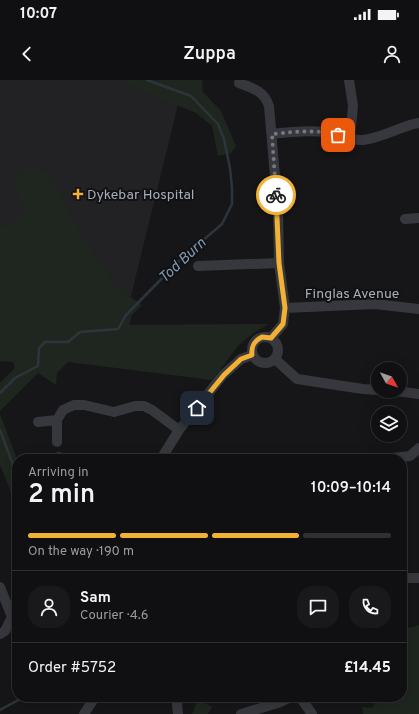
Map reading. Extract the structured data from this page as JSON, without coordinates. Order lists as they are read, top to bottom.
{
  "streets": {
    "street": ["Finglas Avenue"]
  },
  "water": ["Tod Burn"],
  "places": {
    "health": ["Dykebar Hospital"]
  },
  "north": "bottom right",
  "page": {
    "status": "10:07",
    "header": "Zuppa",
    "heading": ["2 min", "Arriving in", "10:09–10:14"],
    "panel": [
      "Sam",
      "Courier · 4.6",
      "Order #5752",
      "£14.45"
    ],
    "bar": "On the way · 190 m"
  }
}
